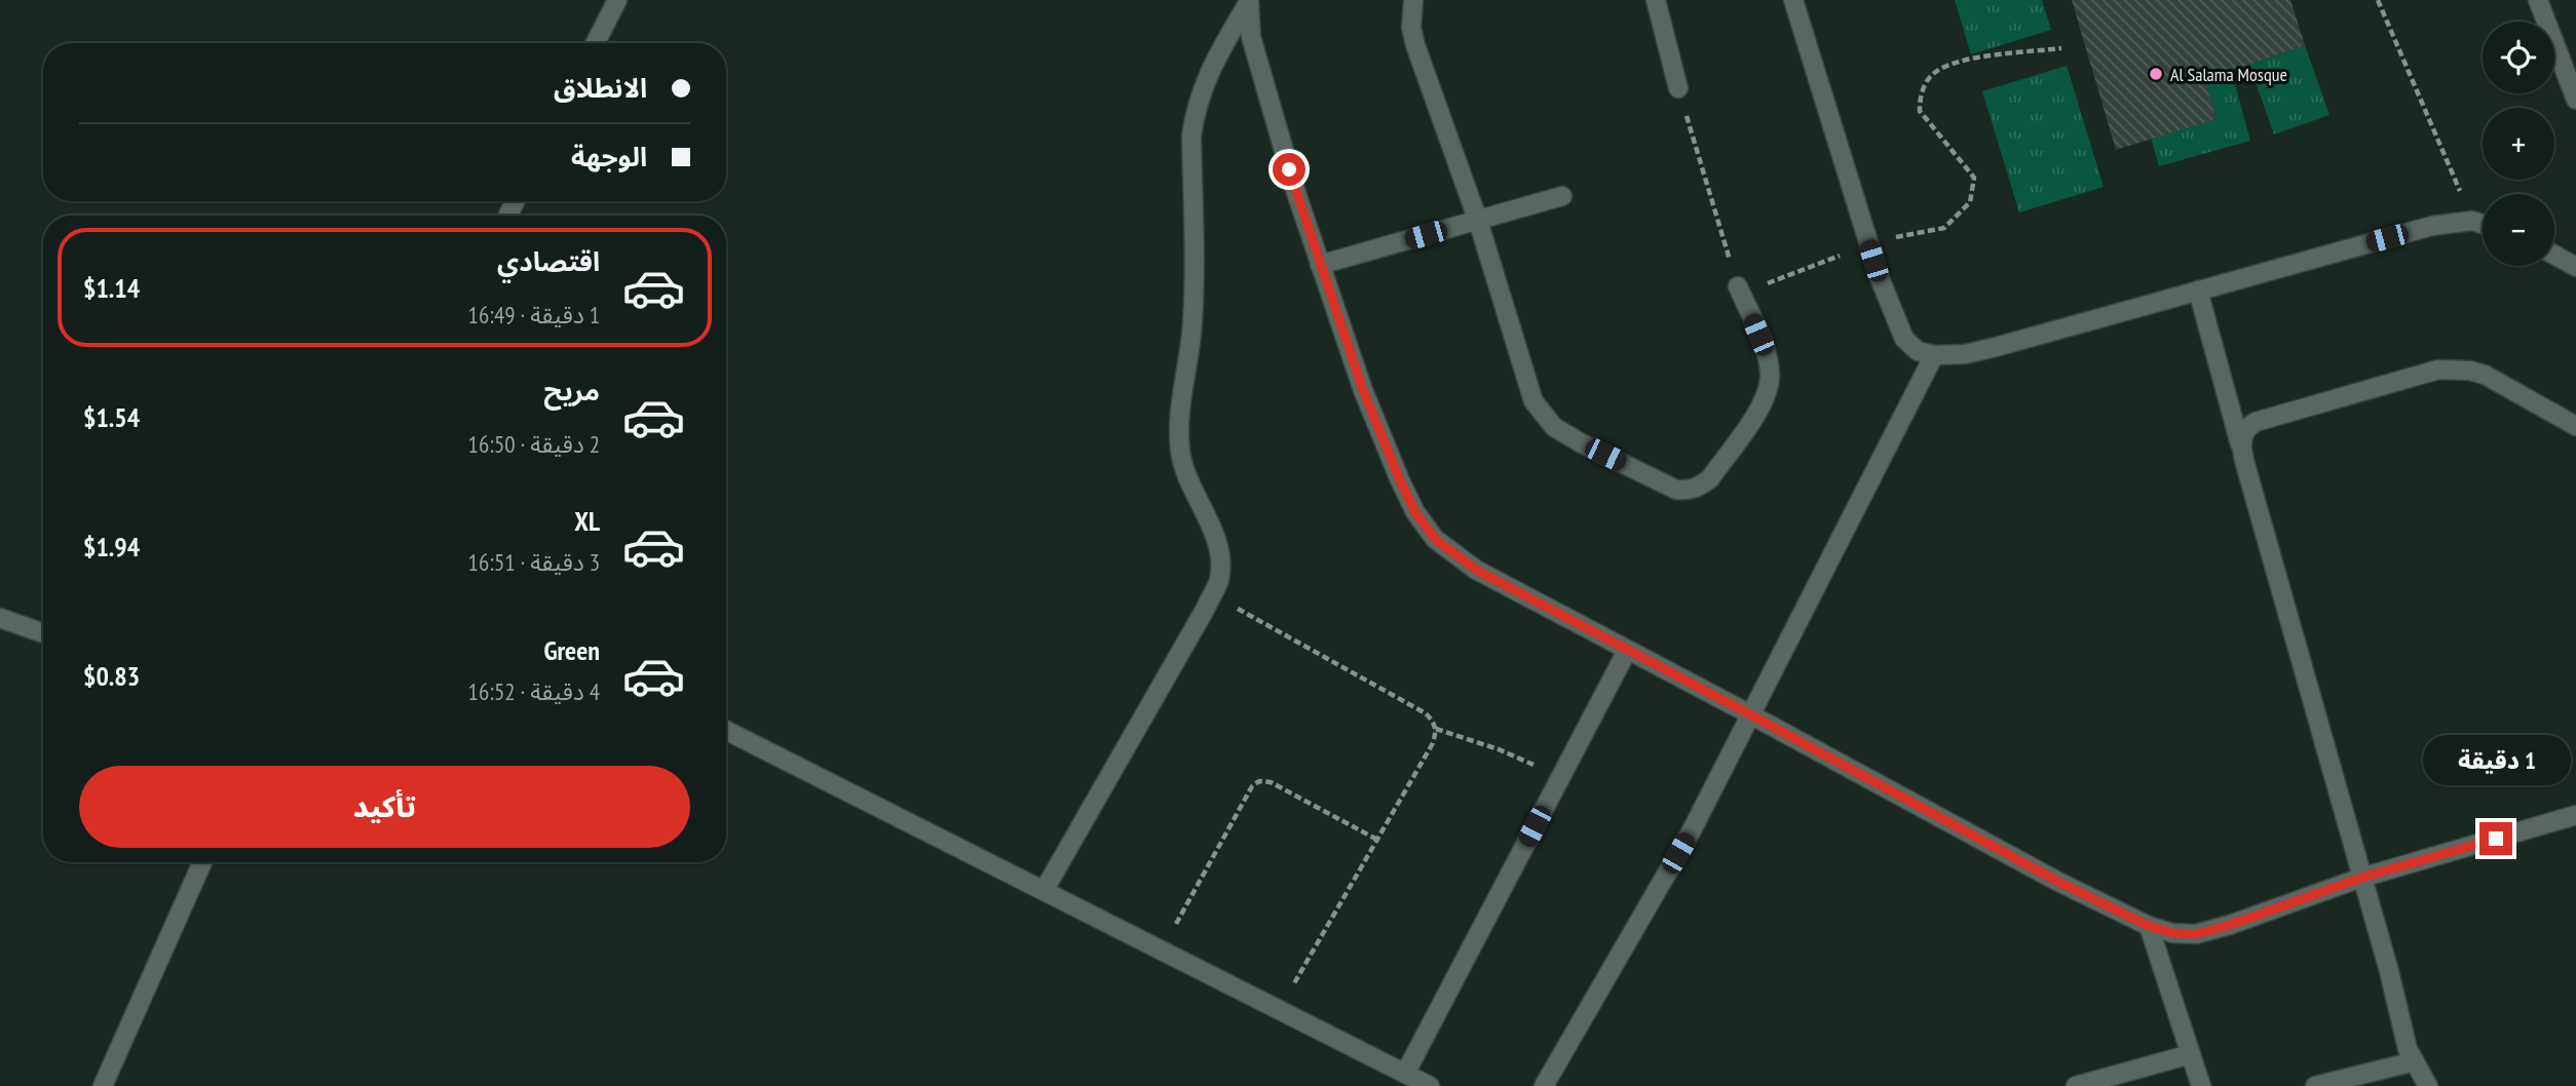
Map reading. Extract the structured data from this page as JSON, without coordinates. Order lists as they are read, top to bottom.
{
  "places": ["Al Salama Mosque"],
  "page": {
    "map_buttons": ["+", "−"],
    "banner": ["الانطلاق", "الوجهة"],
    "list": [
      {
        "name": "اقتصادي",
        "note": "1 دقيقة · 16:49",
        "value": "$1.14"
      },
      {
        "name": "مريح",
        "note": "2 دقيقة · 16:50",
        "value": "$1.54"
      },
      {
        "name": "XL",
        "note": "3 دقيقة · 16:51",
        "value": "$1.94"
      },
      {
        "name": "Green",
        "note": "4 دقيقة · 16:52",
        "value": "$0.83"
      }
    ],
    "bubble": "1 دقيقة",
    "buttons": "تأكيد"
  }
}
